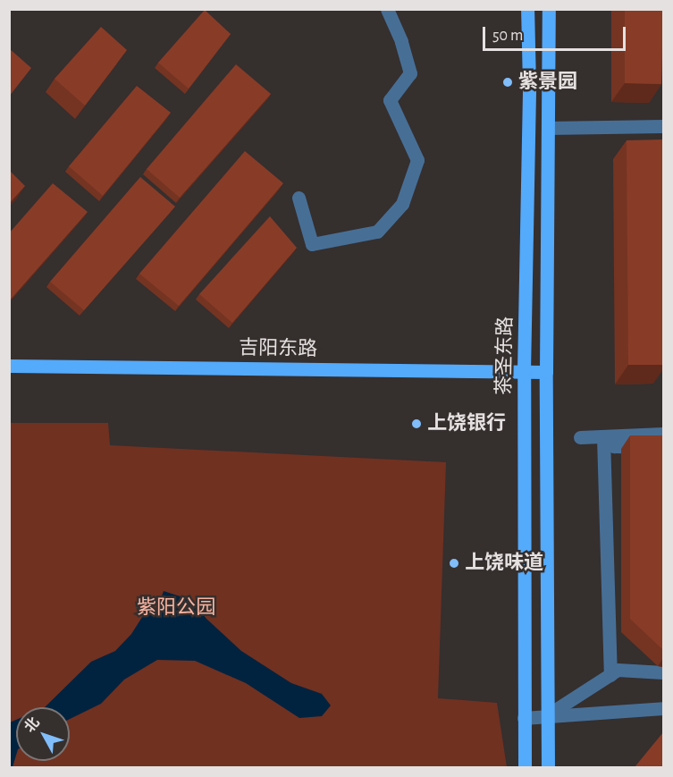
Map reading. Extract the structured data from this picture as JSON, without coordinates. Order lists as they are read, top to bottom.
{
  "streets": {
    "main road": ["吉阳东路", "茶圣东路"]
  },
  "crossings": [
    ["吉阳东路", "茶圣东路"]
  ],
  "parks": ["紫阳公园"],
  "places": ["紫景园", "上饶银行", "上饶味道"],
  "scale_bar": "50 m",
  "north": "top left"
}
